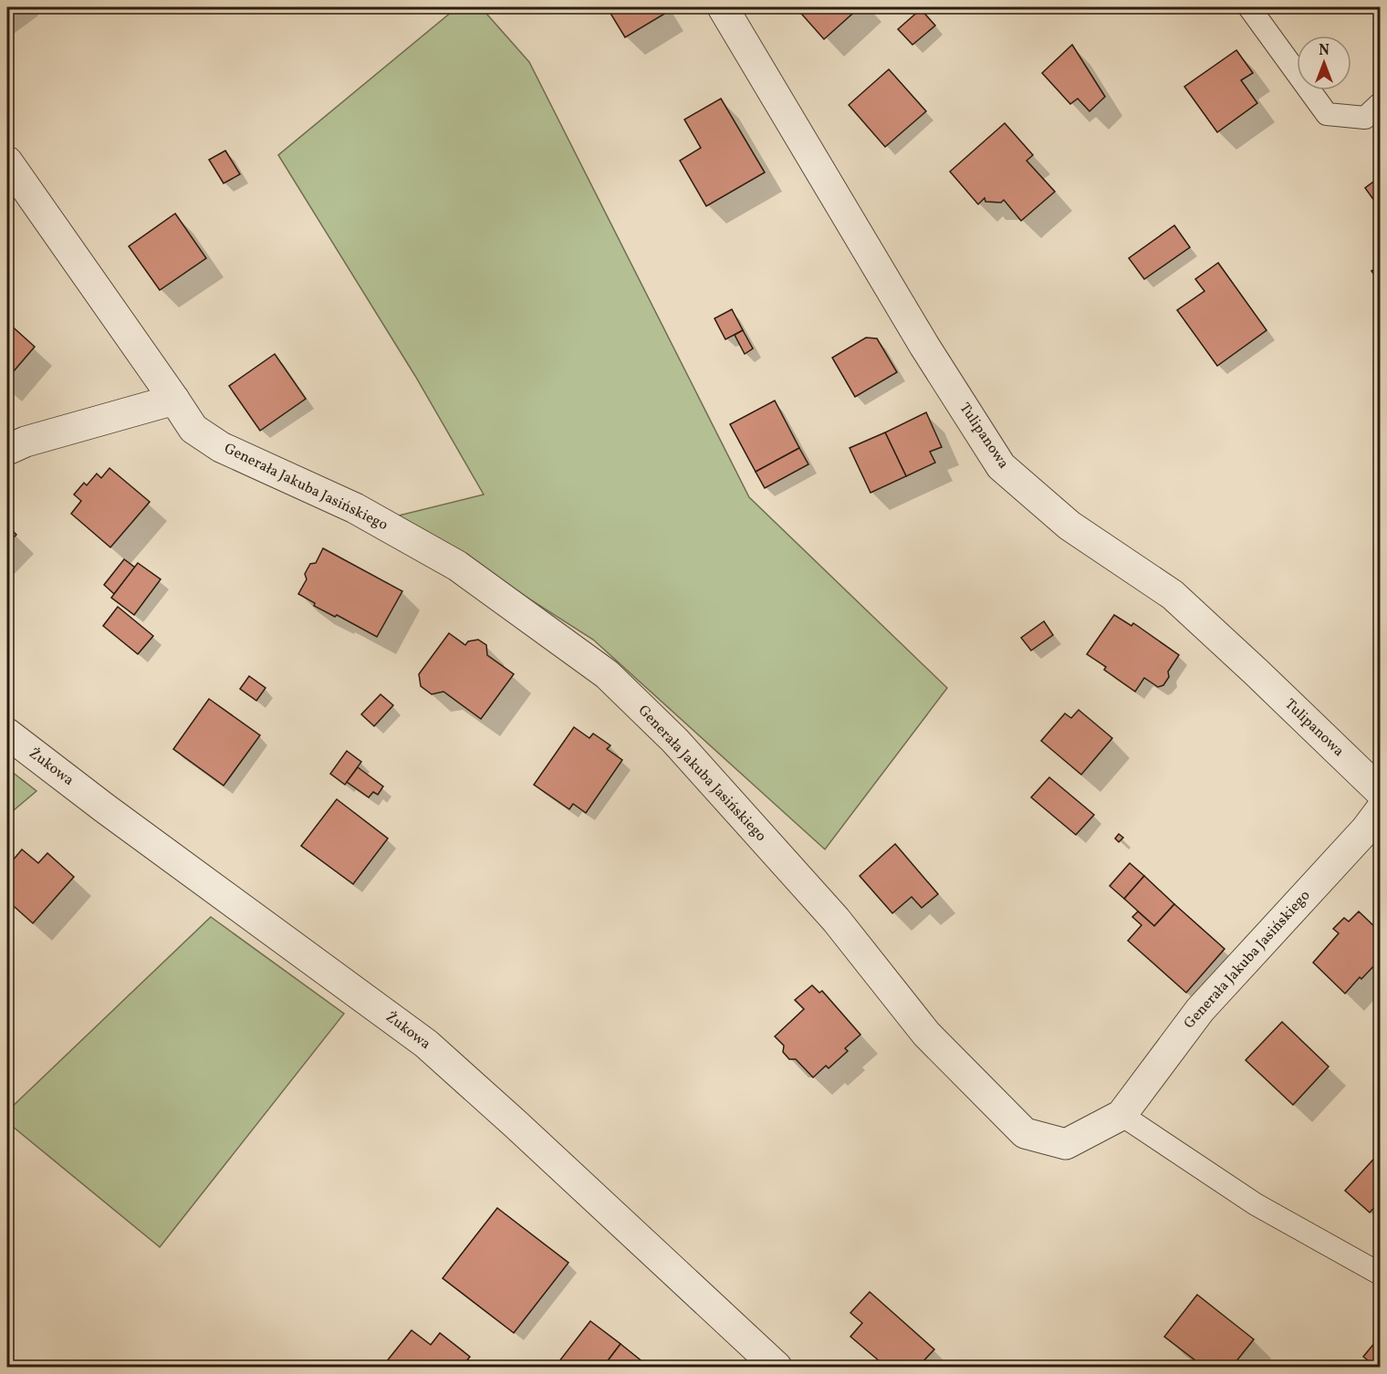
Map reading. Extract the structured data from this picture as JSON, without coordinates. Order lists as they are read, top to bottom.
{
  "streets": {
    "street": ["Tulipanowa", "Generała Jakuba Jasińskiego", "Żukowa"]
  },
  "north": "top"
}
